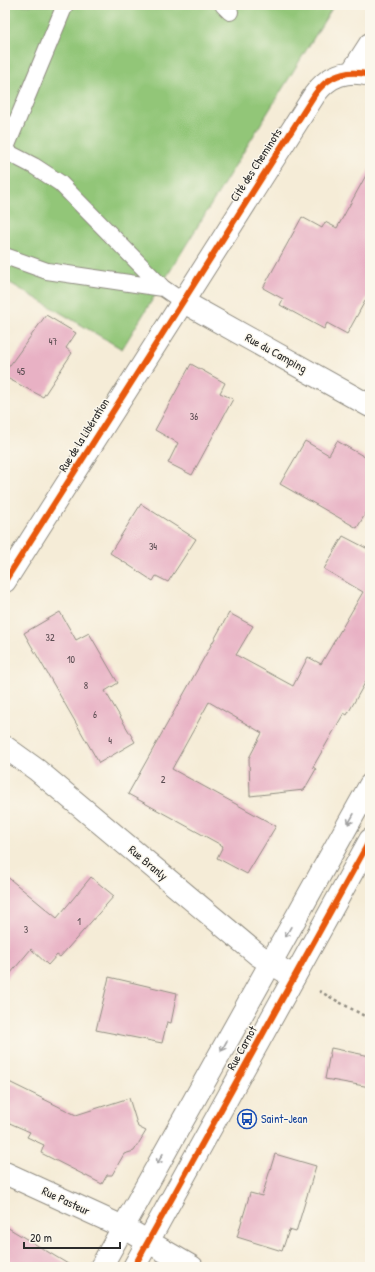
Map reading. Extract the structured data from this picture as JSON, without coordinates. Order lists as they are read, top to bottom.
{
  "streets": {
    "street": [
      "Cité des Cheminots",
      "Rue du Camping",
      "Rue de la Libération",
      "Rue Branly",
      "Rue Carnot",
      "Rue Pasteur"
    ]
  },
  "crossings": [
    ["Cité des Cheminots", "Rue du Camping"],
    ["Cité des Cheminots", "Rue de la Libération"],
    ["Rue du Camping", "Rue de la Libération"],
    ["Rue Branly", "Rue Carnot"],
    ["Rue Carnot", "Rue Pasteur"]
  ],
  "places": {
    "bus stop": ["Saint-Jean"]
  },
  "house_numbers": [
    "47",
    "45",
    "36",
    "34",
    "32",
    "10",
    "8",
    "6",
    "4",
    "2",
    "1",
    "3"
  ],
  "scale_bar": "20 m"
}
